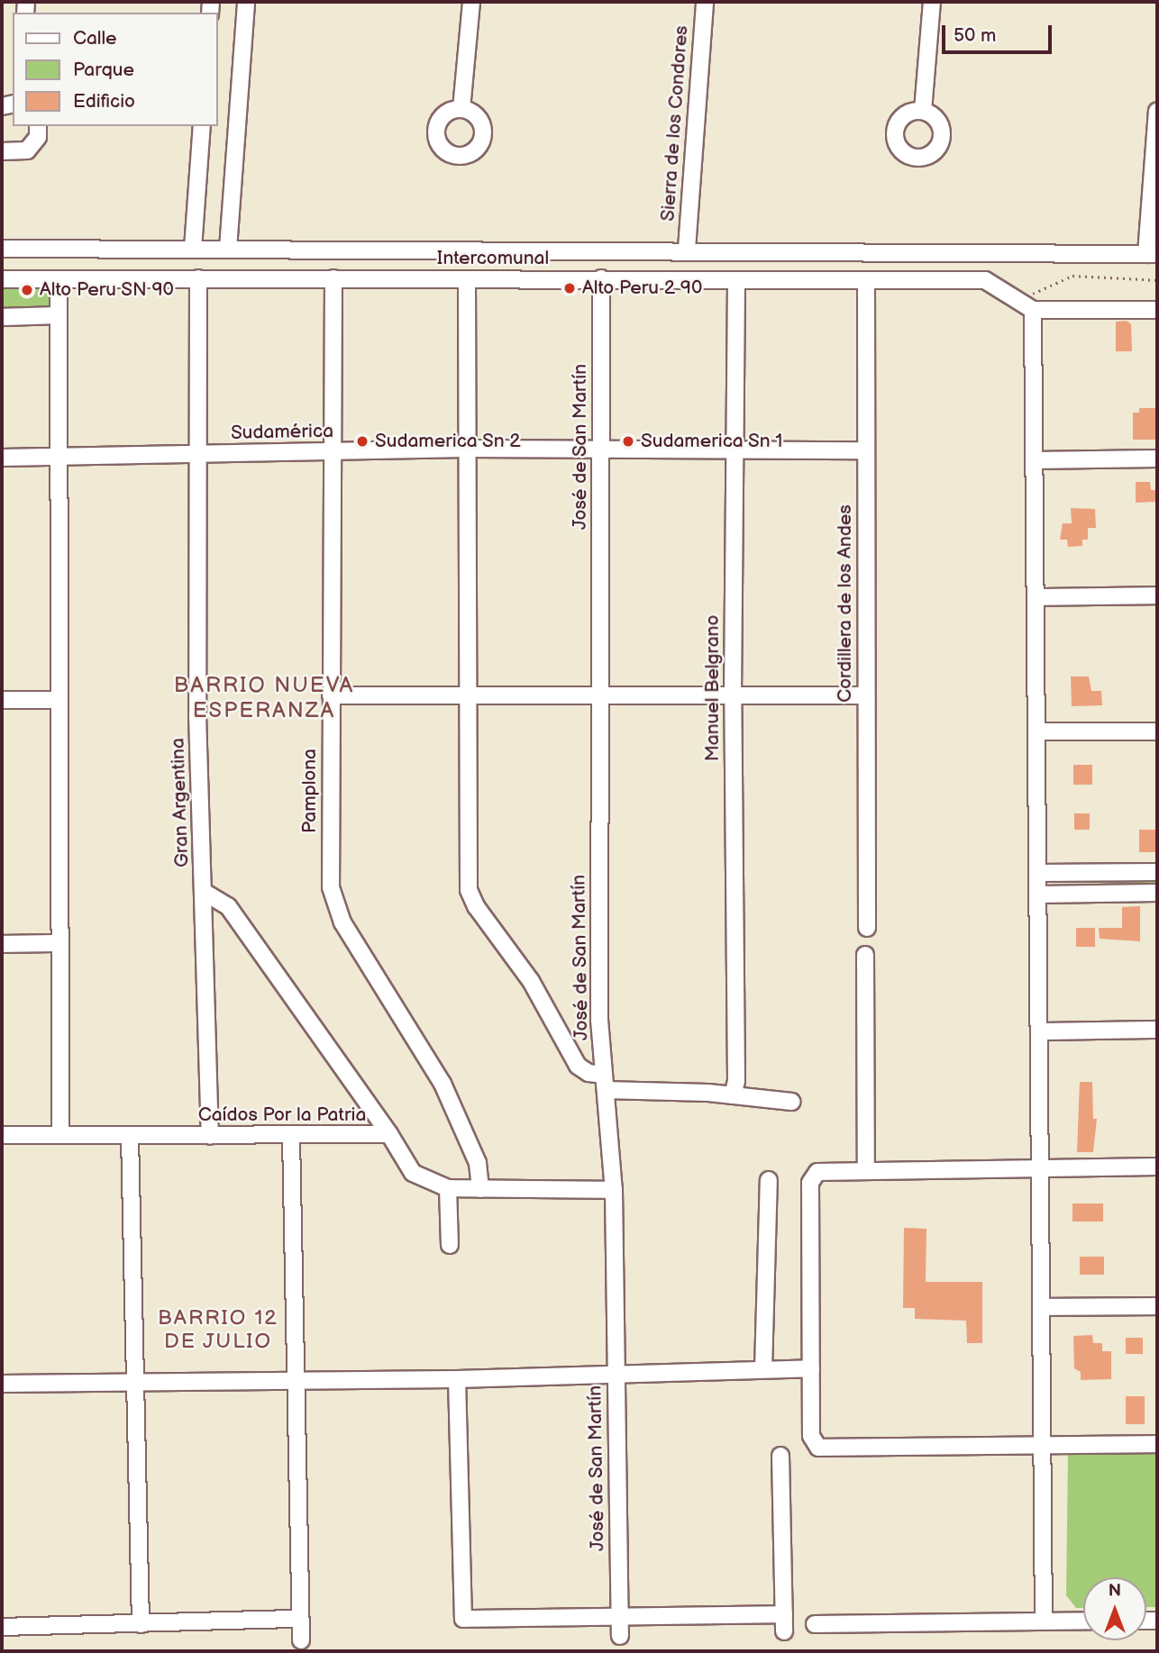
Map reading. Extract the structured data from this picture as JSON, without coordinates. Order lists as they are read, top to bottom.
{
  "streets": {
    "street": [
      "Sierra de los Condores",
      "Intercomunal",
      "Sudamérica",
      "José de San Martín",
      "Cordillera de los Andes",
      "Manuel Belgrano",
      "Pamplona",
      "Gran Argentina",
      "Caídos Por la Patria"
    ]
  },
  "crossings": [
    ["Intercomunal", "José de San Martín"],
    ["Intercomunal", "Cordillera de los Andes"],
    ["Intercomunal", "Manuel Belgrano"],
    ["Intercomunal", "Pamplona"],
    ["Intercomunal", "Gran Argentina"],
    ["Sudamérica", "José de San Martín"],
    ["Sudamérica", "Cordillera de los Andes"],
    ["Sudamérica", "Manuel Belgrano"],
    ["Sudamérica", "Pamplona"],
    ["Sudamérica", "Gran Argentina"],
    ["José de San Martín", "Caídos Por la Patria"],
    ["Pamplona", "Caídos Por la Patria"],
    ["Gran Argentina", "Caídos Por la Patria"]
  ],
  "districts": ["BARRIO NUEVA ESPERANZA", "BARRIO 12 DE JULIO"],
  "places": [
    "Alto Peru 2 90",
    "Alto Peru SN 90",
    "Sudamerica Sn 2",
    "Sudamerica Sn 1"
  ],
  "legend": ["Calle", "Parque", "Edificio"],
  "scale_bar": "50 m",
  "north": "top"
}
